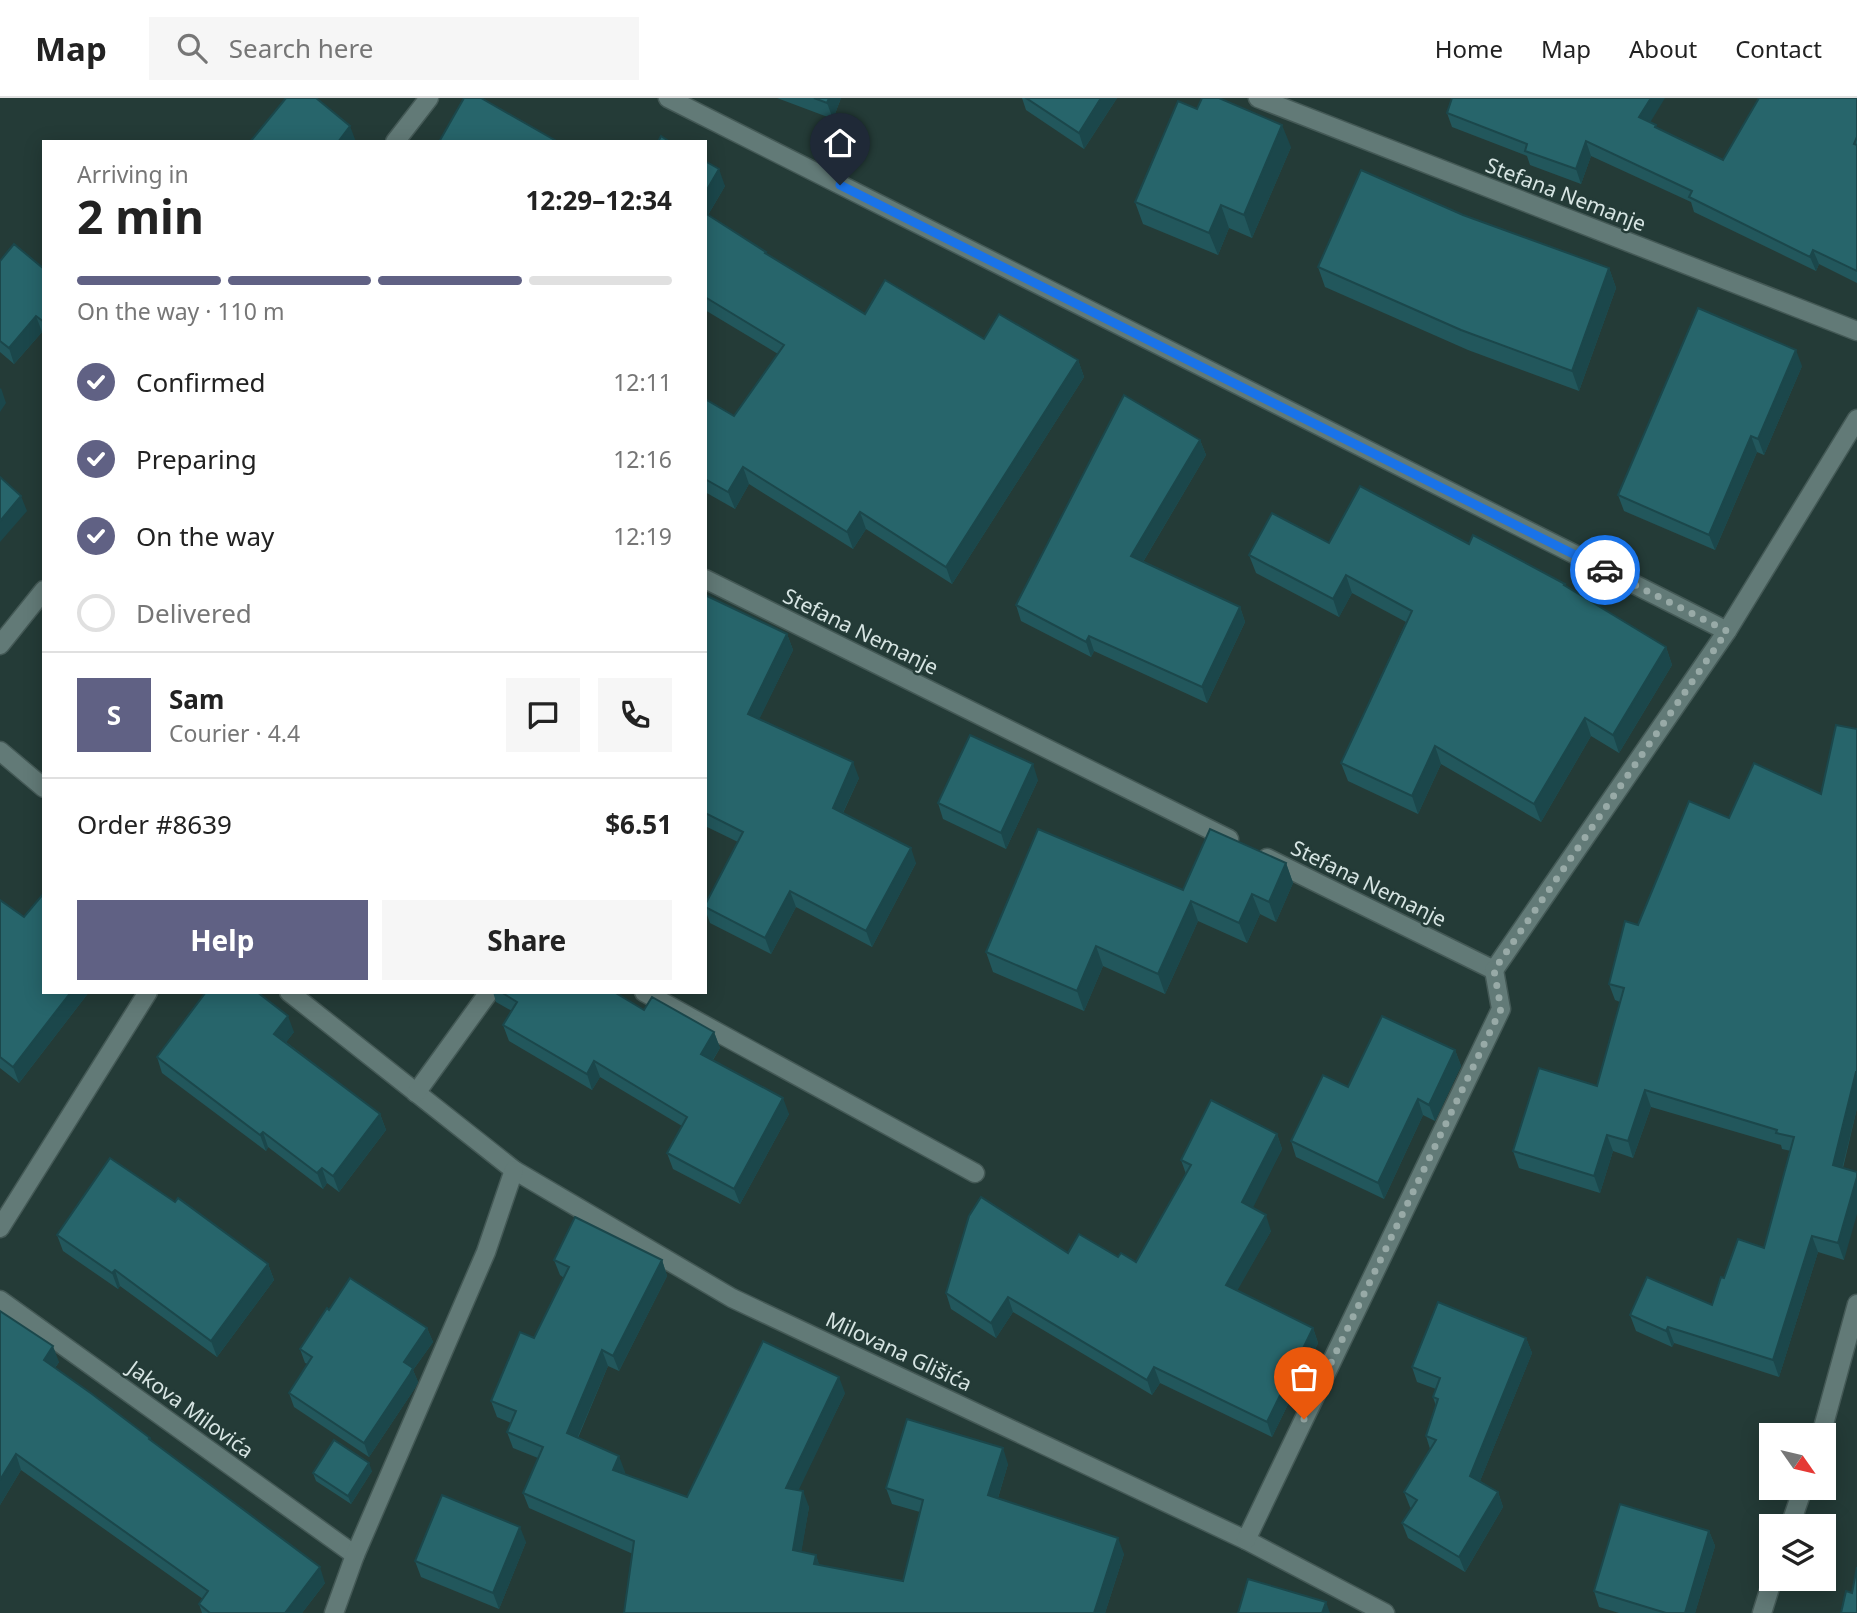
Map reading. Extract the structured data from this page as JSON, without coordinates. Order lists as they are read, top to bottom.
{
  "streets": {
    "street": ["Stefana Nemanje", "Milovana Glišića", "Jakova Milovića"]
  },
  "north": "bottom right",
  "page": {
    "header": "Map",
    "search": "Search here",
    "nav": [
      "Home",
      "Map",
      "About",
      "Contact"
    ],
    "heading": ["2 min", "Arriving in", "12:29–12:34"],
    "panel": [
      "Sam",
      "Courier · 4.4",
      "Order #8639",
      "$6.51"
    ],
    "bar": "On the way · 110 m",
    "list": [
      ["Confirmed", "12:11"],
      ["Preparing", "12:16"],
      ["On the way", "12:19"],
      "Delivered"
    ],
    "round": "S",
    "buttons": ["Help", "Share"]
  }
}
